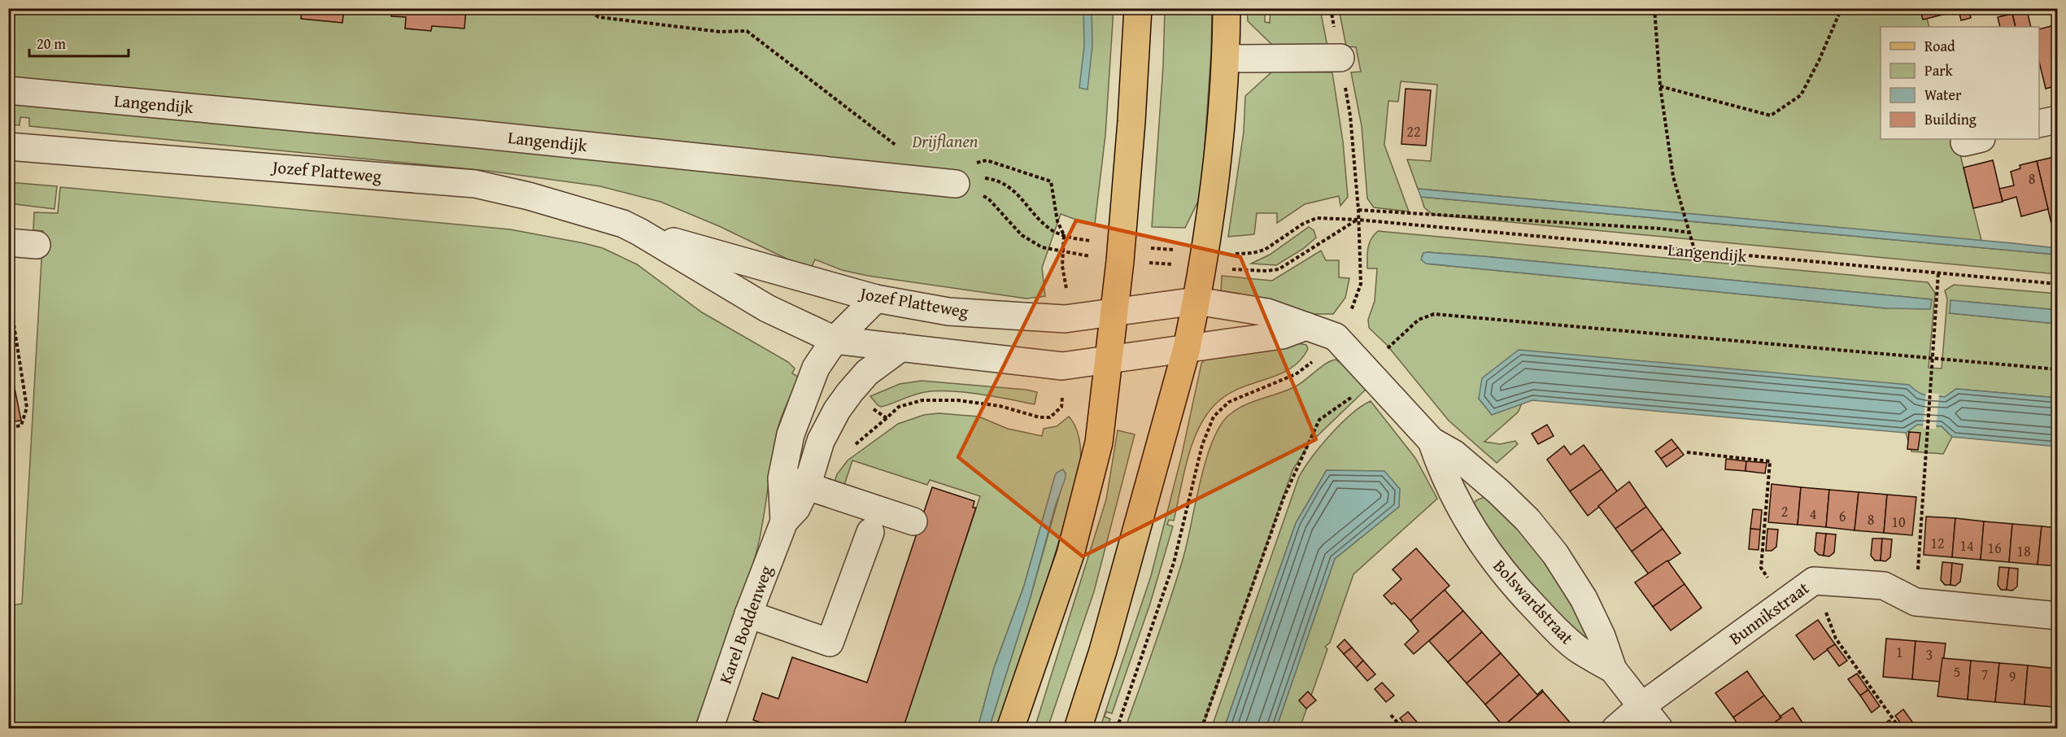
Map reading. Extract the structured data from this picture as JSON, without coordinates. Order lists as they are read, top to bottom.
{
  "streets": {
    "street": [
      "Langendijk",
      "Jozef Platteweg",
      "Bolswardstraat",
      "Bunnikstraat",
      "Karel Boddenweg"
    ]
  },
  "crossings": [
    ["Jozef Platteweg", "Bolswardstraat"],
    ["Jozef Platteweg", "Karel Boddenweg"],
    ["Bolswardstraat", "Bunnikstraat"]
  ],
  "parks": ["Drijflanen"],
  "house_numbers": [
    "22",
    "8",
    "2",
    "4",
    "6",
    "8",
    "10",
    "12",
    "14",
    "16",
    "18",
    "1",
    "3",
    "5",
    "7",
    "9"
  ],
  "legend": [
    "Road",
    "Park",
    "Water",
    "Building"
  ],
  "scale_bar": "20 m"
}
